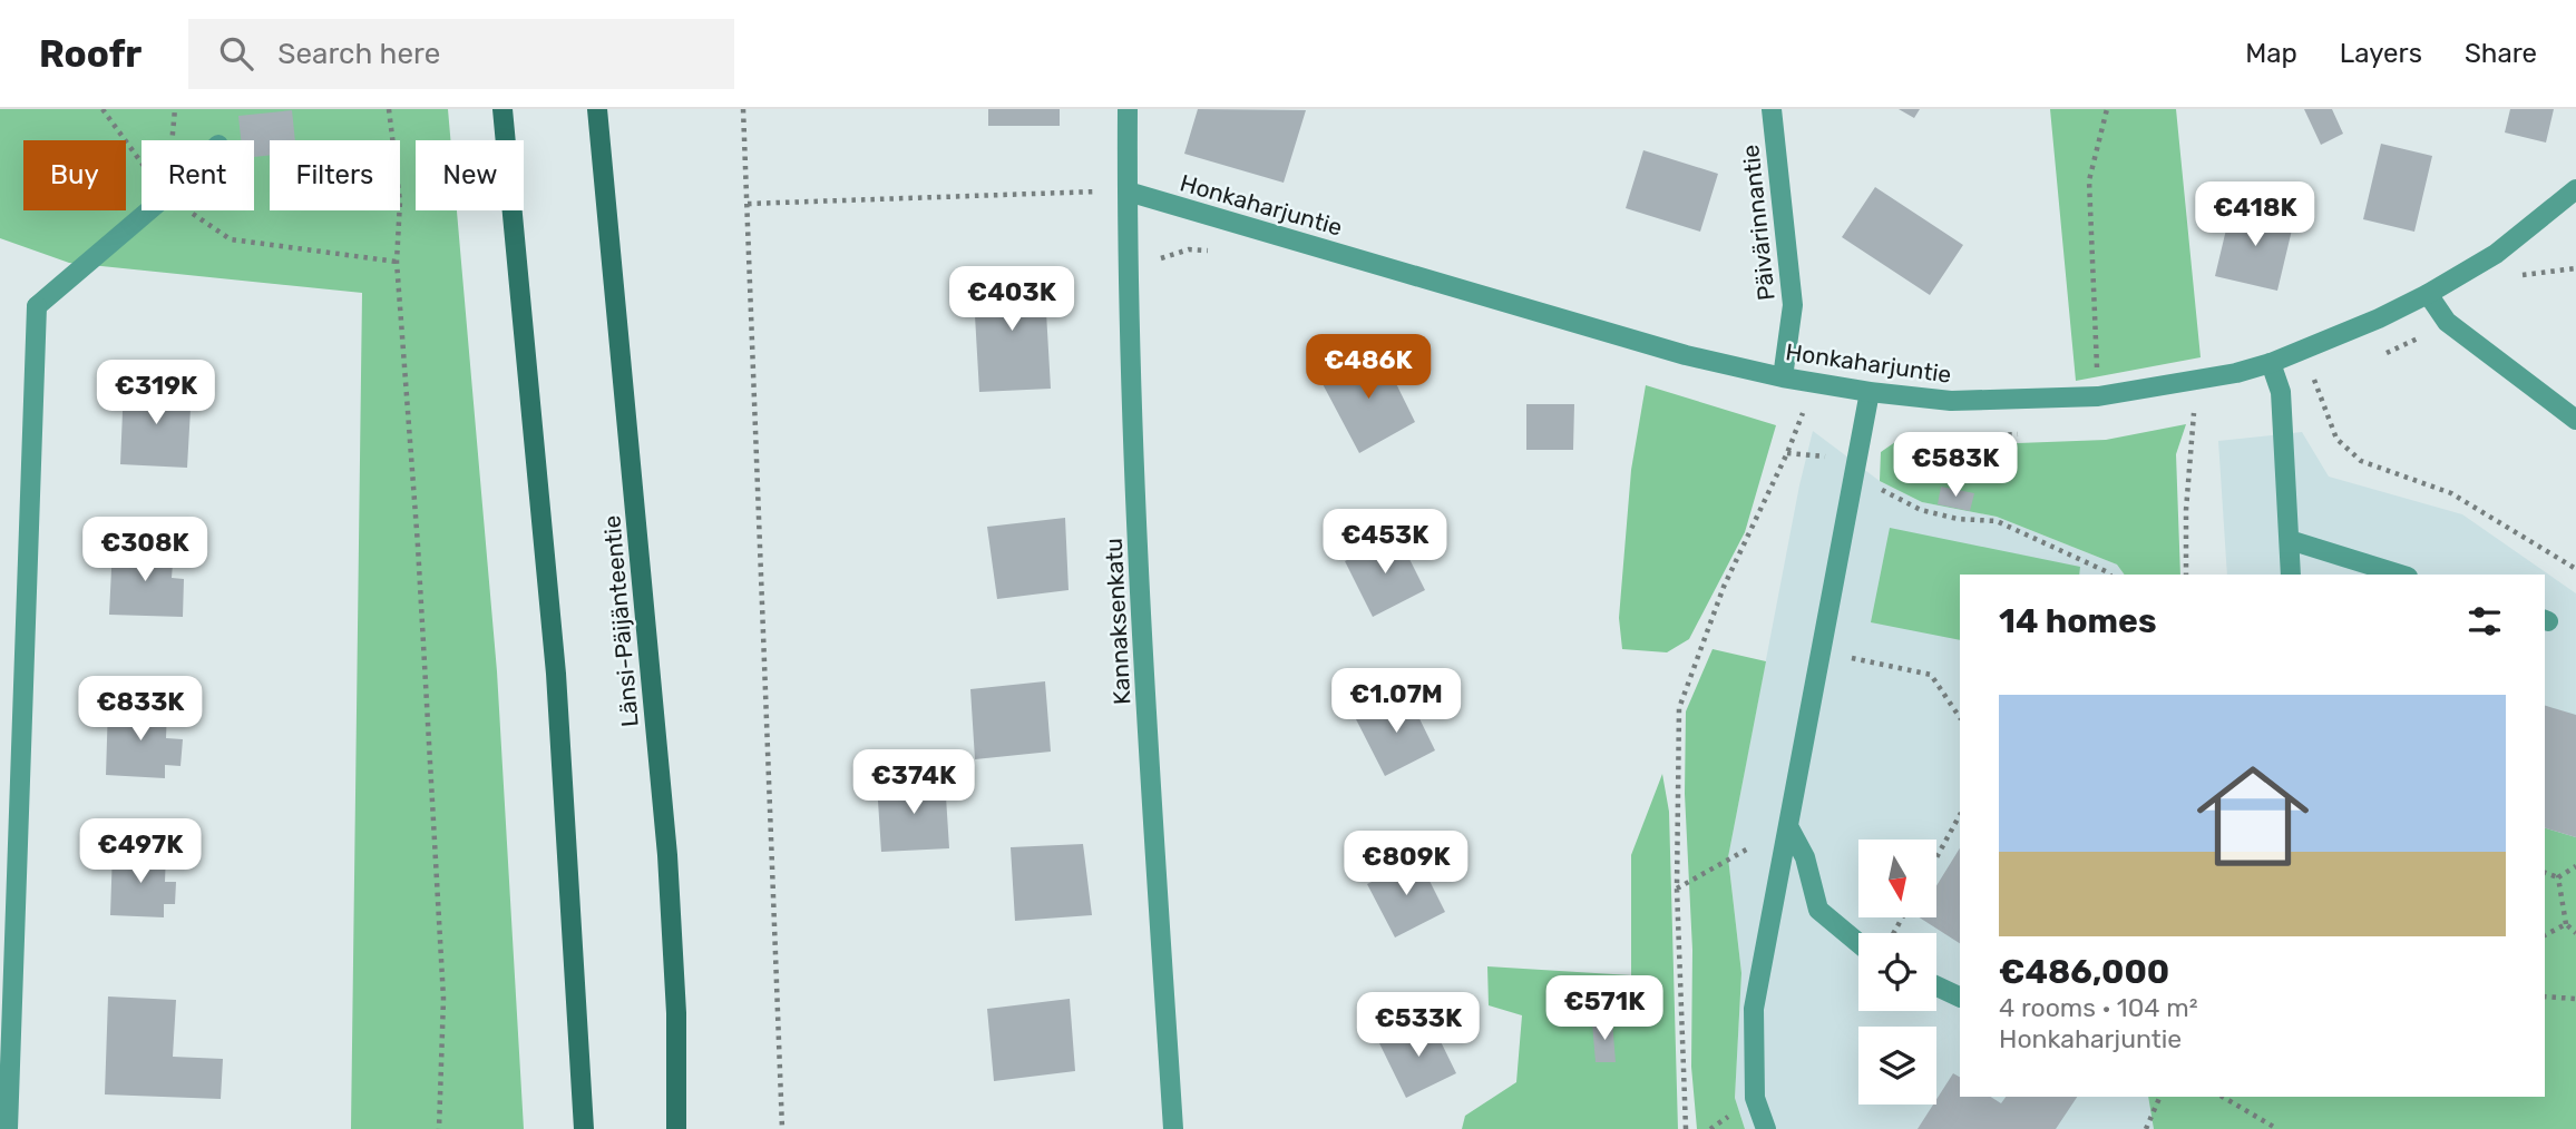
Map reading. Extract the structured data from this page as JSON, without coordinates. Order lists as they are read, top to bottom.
{
  "streets": {
    "main road": ["Länsi-Päijänteentie"],
    "street": ["Honkaharjuntie", "Päivärinnantie", "Kannaksenkatu"]
  },
  "crossings": [
    ["Honkaharjuntie", "Päivärinnantie"],
    ["Honkaharjuntie", "Kannaksenkatu"]
  ],
  "north": "bottom",
  "page": {
    "header": "Roofr",
    "search": "Search here",
    "nav": ["Map", "Layers", "Share"],
    "chip": [
      "Buy",
      "Rent",
      "Filters",
      "New"
    ],
    "price": [
      "€418K",
      "€403K",
      "€486K",
      "€319K",
      "€583K",
      "€453K",
      "€308K",
      "€1.07M",
      "€833K",
      "€374K",
      "€497K",
      "€809K",
      "€571K",
      "€533K"
    ],
    "heading": "14 homes",
    "list": [
      {
        "name": "€486,000",
        "note": "4 rooms · 104 m² · Honkaharjuntie"
      }
    ]
  }
}
